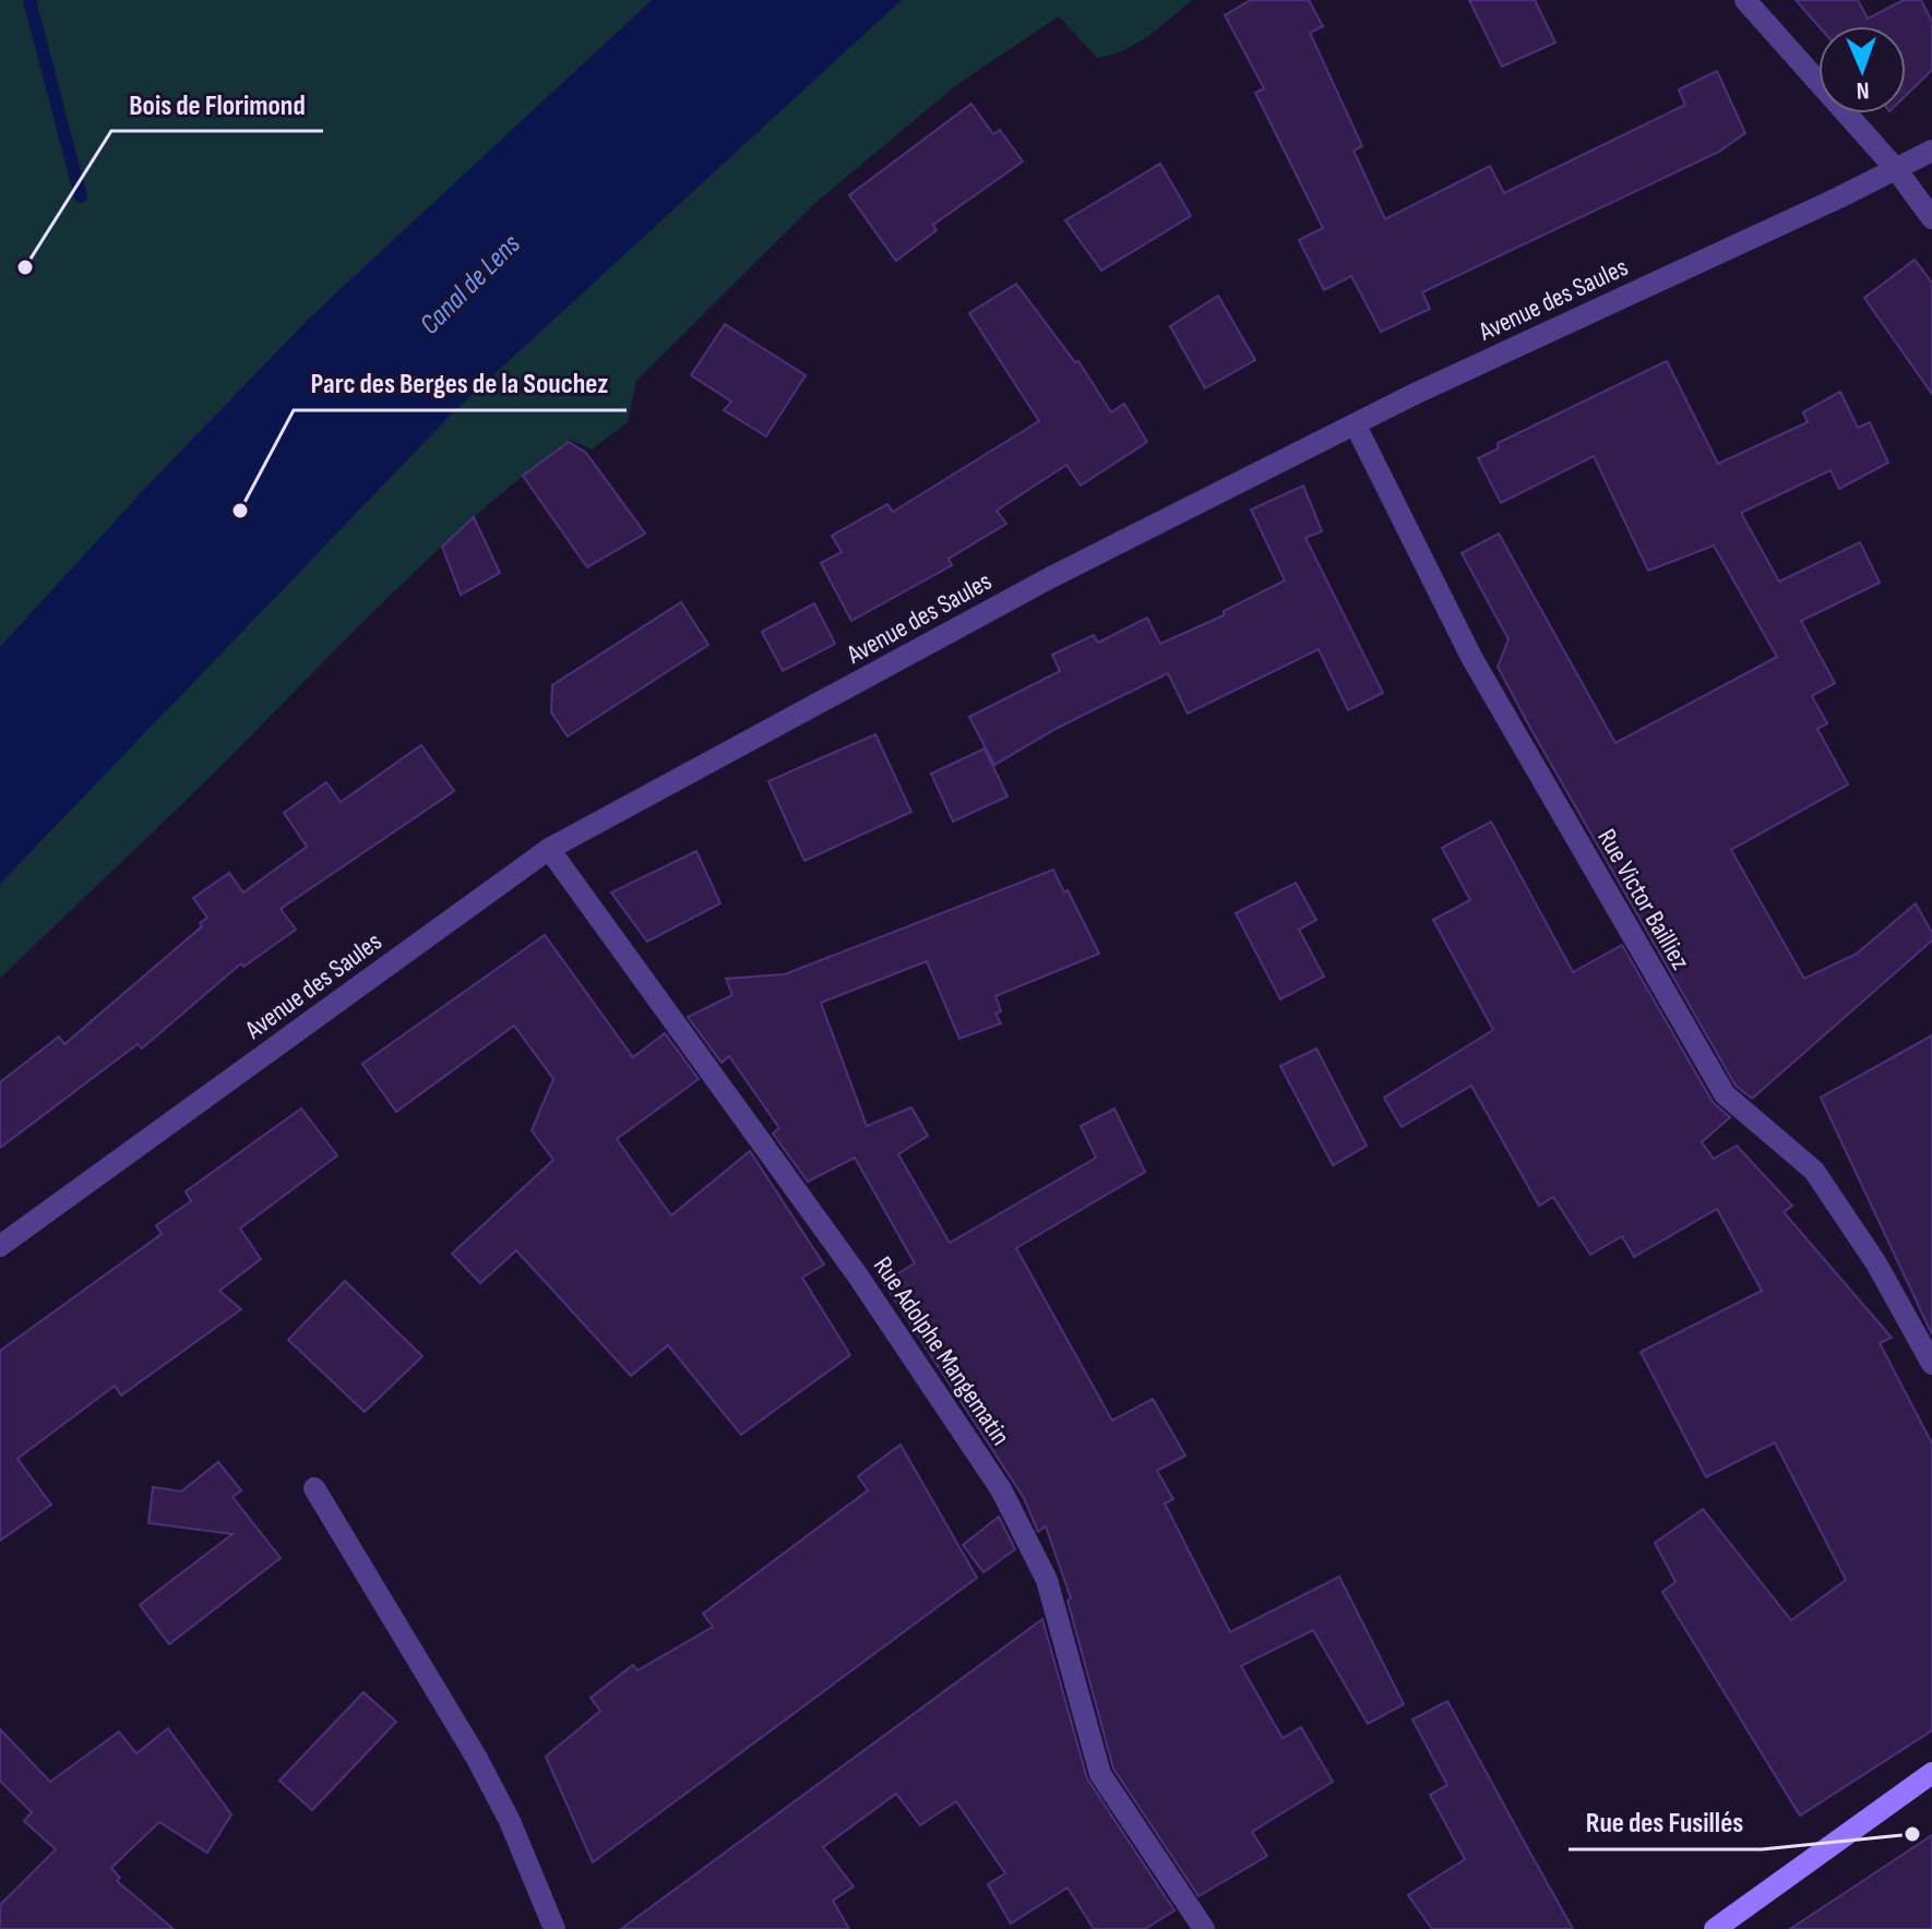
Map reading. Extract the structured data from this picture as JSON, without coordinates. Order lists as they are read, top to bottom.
{
  "streets": {
    "street": ["Avenue des Saules", "Rue Victor Bailliez", "Rue Adolphe Mangematin"]
  },
  "crossings": [
    ["Avenue des Saules", "Rue Victor Bailliez"],
    ["Avenue des Saules", "Rue Adolphe Mangematin"]
  ],
  "water": ["Canal de Lens"],
  "places": ["Bois de Florimond", "Parc des Berges de la Souchez", "Rue des Fusillés"],
  "north": "bottom"
}
